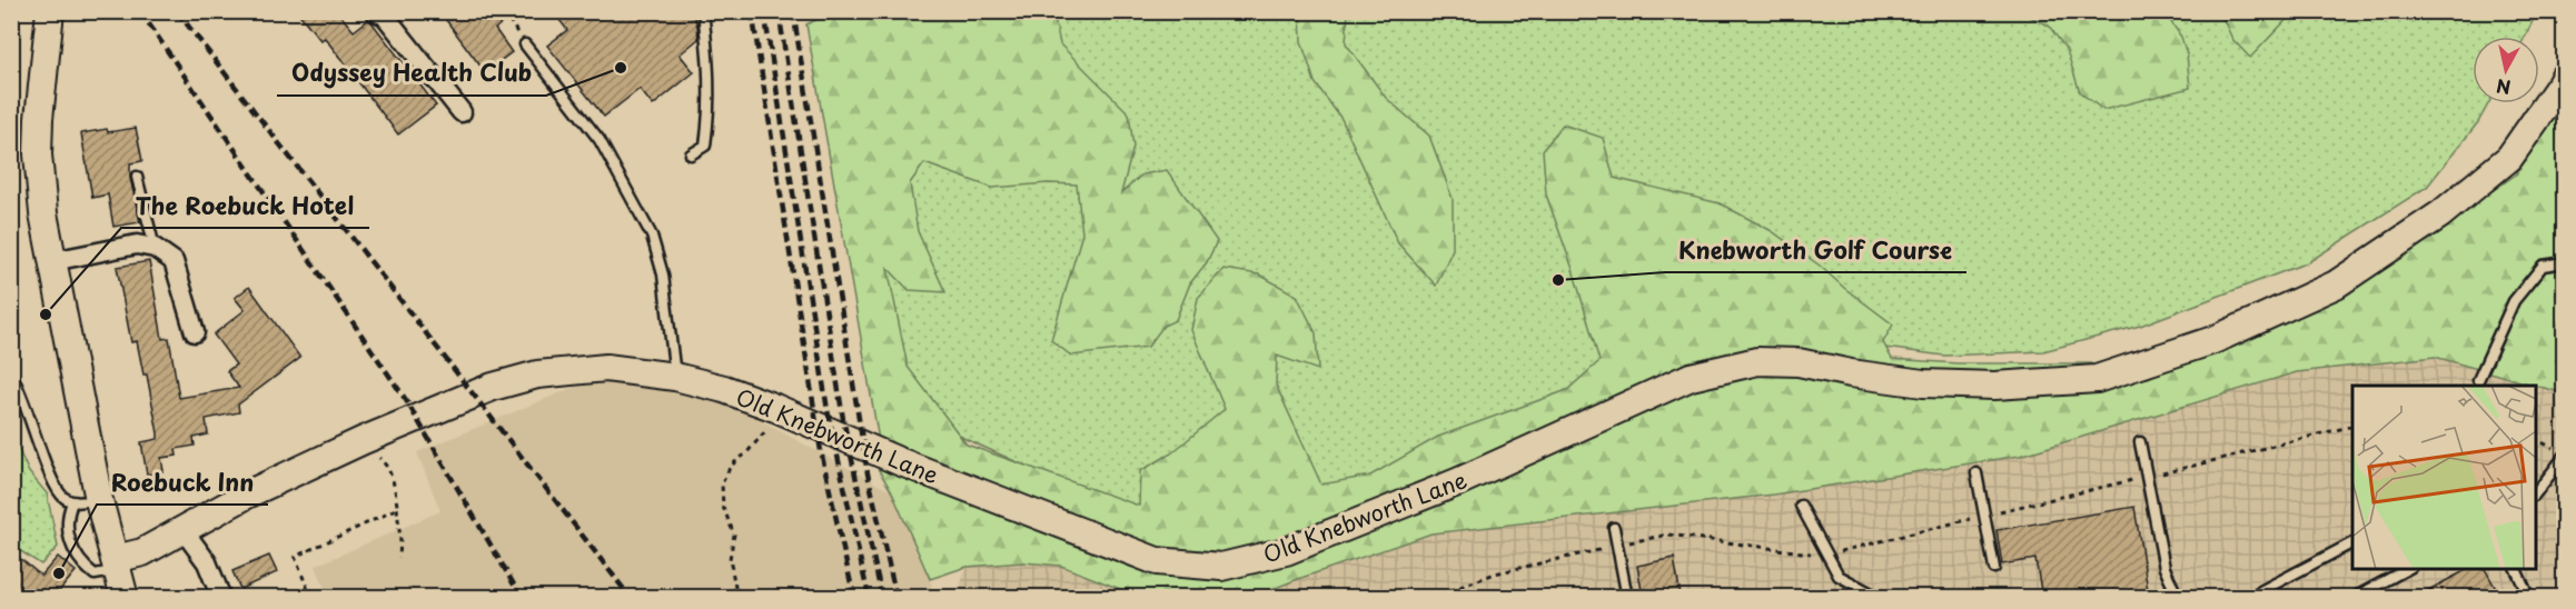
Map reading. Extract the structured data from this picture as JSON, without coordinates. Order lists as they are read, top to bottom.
{
  "streets": {
    "street": ["Old Knebworth Lane"]
  },
  "places": [
    "Odyssey Health Club",
    "Knebworth Golf Course",
    "The Roebuck Hotel",
    "Roebuck Inn"
  ],
  "north": "bottom"
}
